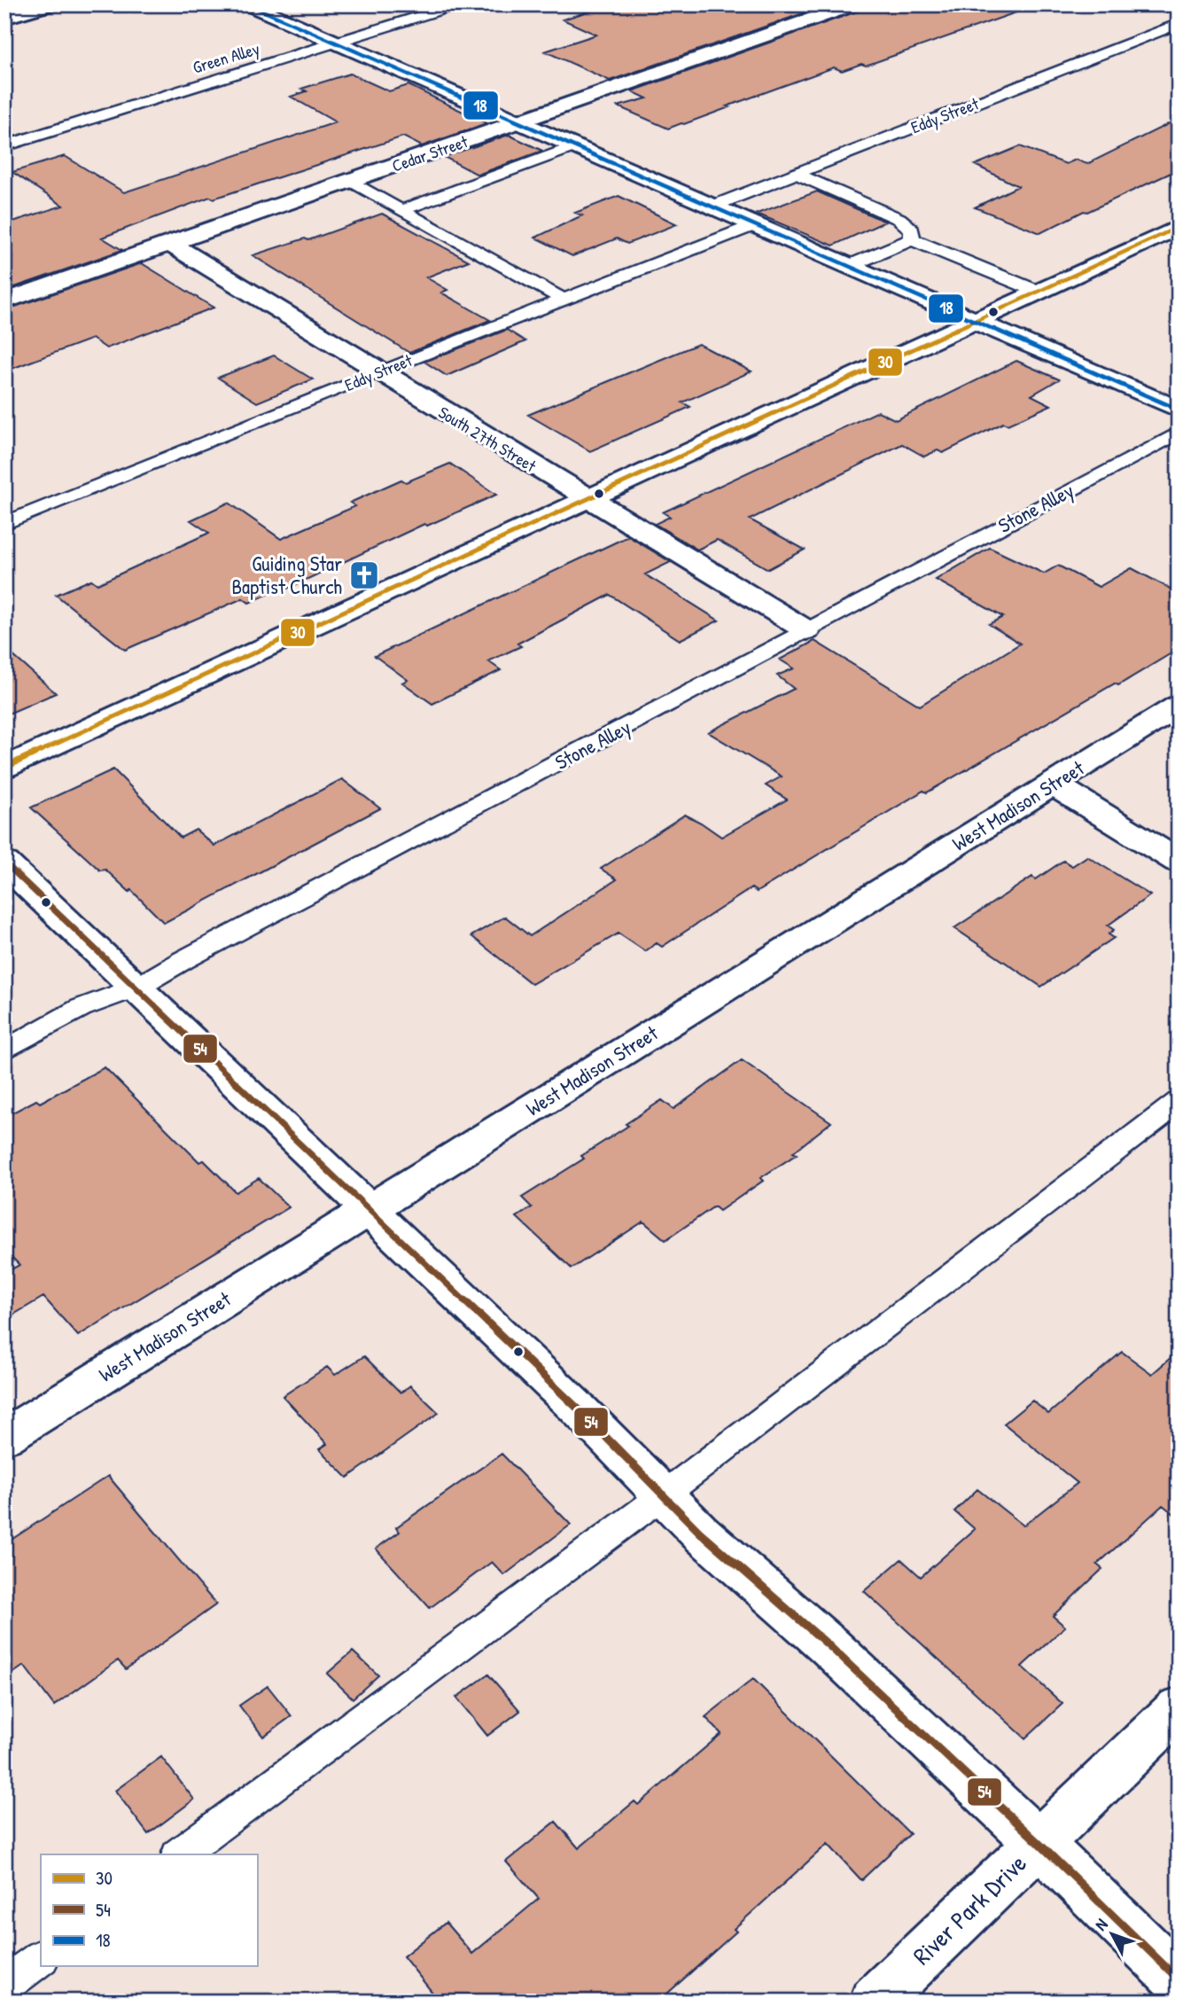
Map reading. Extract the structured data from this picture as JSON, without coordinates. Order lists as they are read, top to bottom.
{
  "streets": {
    "street": [
      "Cedar Street",
      "South 27th Street",
      "West Madison Street",
      "River Park Drive"
    ],
    "lane": ["Green Alley", "Eddy Street", "Stone Alley"]
  },
  "crossings": [
    ["Eddy Street", "South 27th Street"],
    ["Cedar Street", "South 27th Street"],
    ["South 27th Street", "Stone Alley"]
  ],
  "places": {
    "church": ["Guiding Star Baptist Church"]
  },
  "lines": ["transit line 18", "transit line 30", "transit line 54"],
  "legend": ["30", "54", "18"],
  "north": "top left"
}
